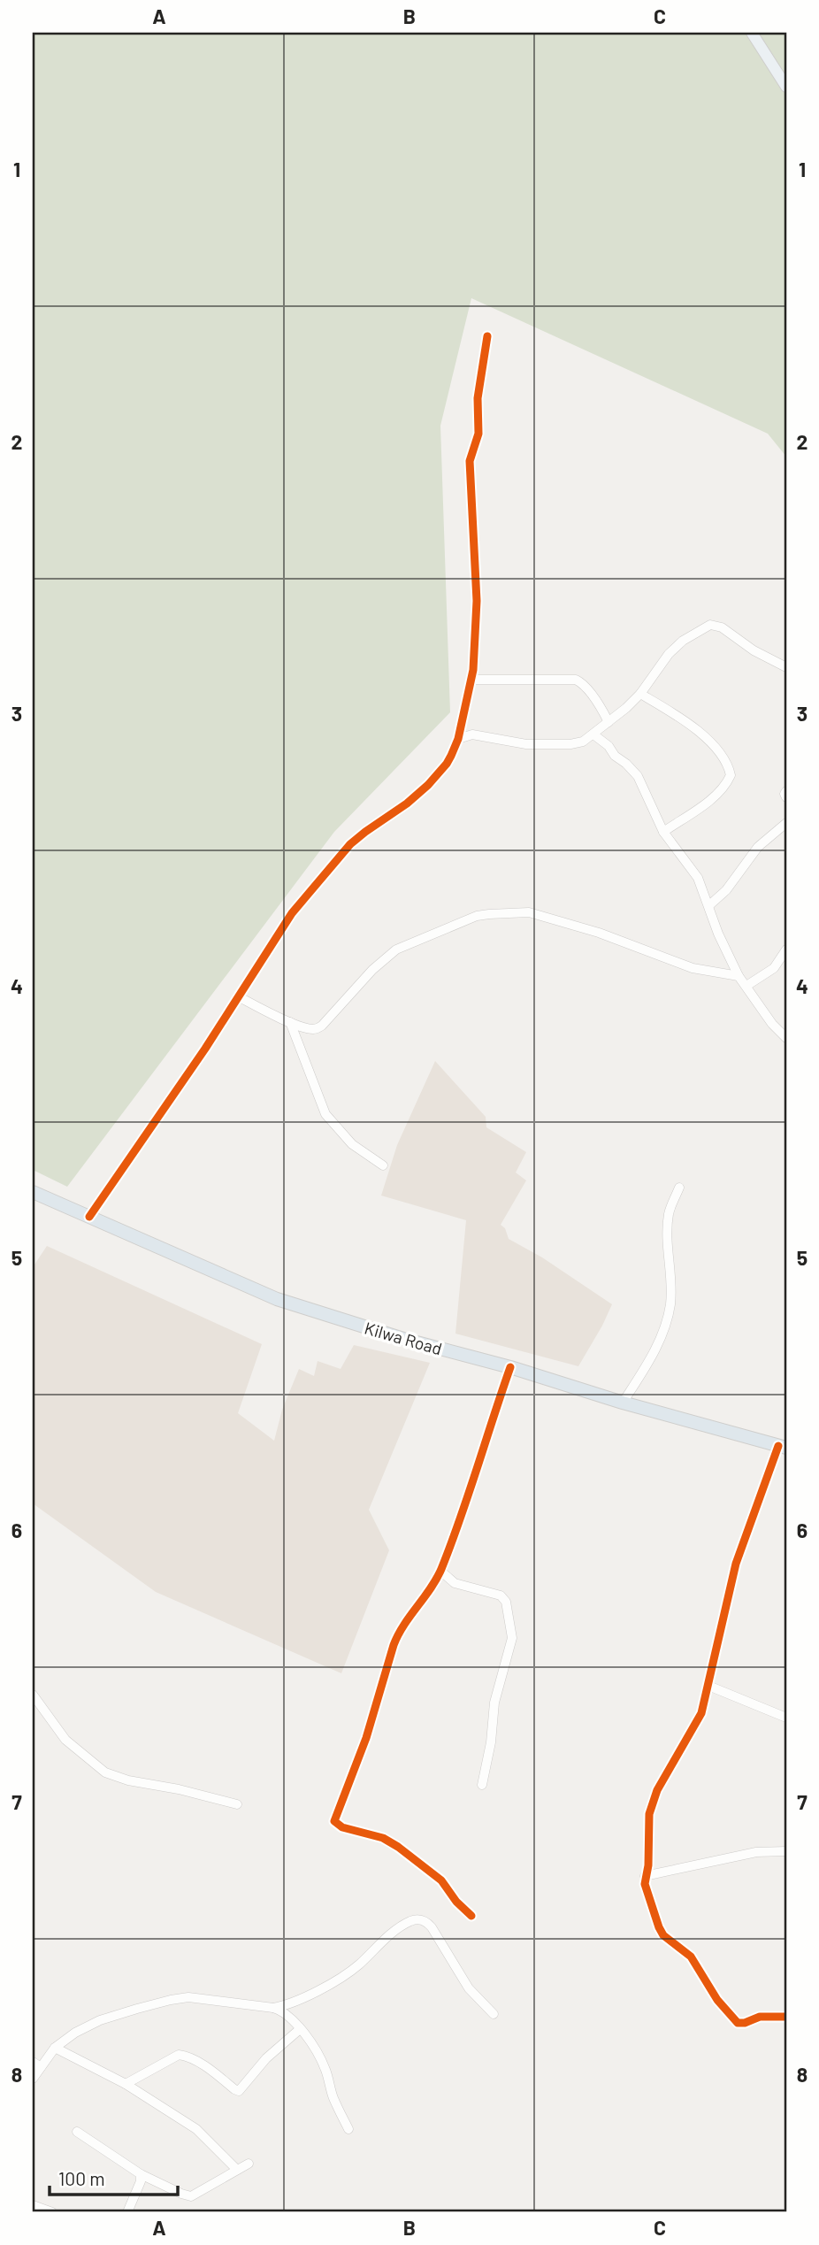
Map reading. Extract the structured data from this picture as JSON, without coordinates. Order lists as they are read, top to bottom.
{
  "streets": {
    "highway": ["Kilwa Road"]
  },
  "scale_bar": "100 m",
  "grid": {
    "columns": ["A", "B", "C"],
    "rows": [
      "1",
      "2",
      "3",
      "4",
      "5",
      "6",
      "7",
      "8"
    ]
  }
}
